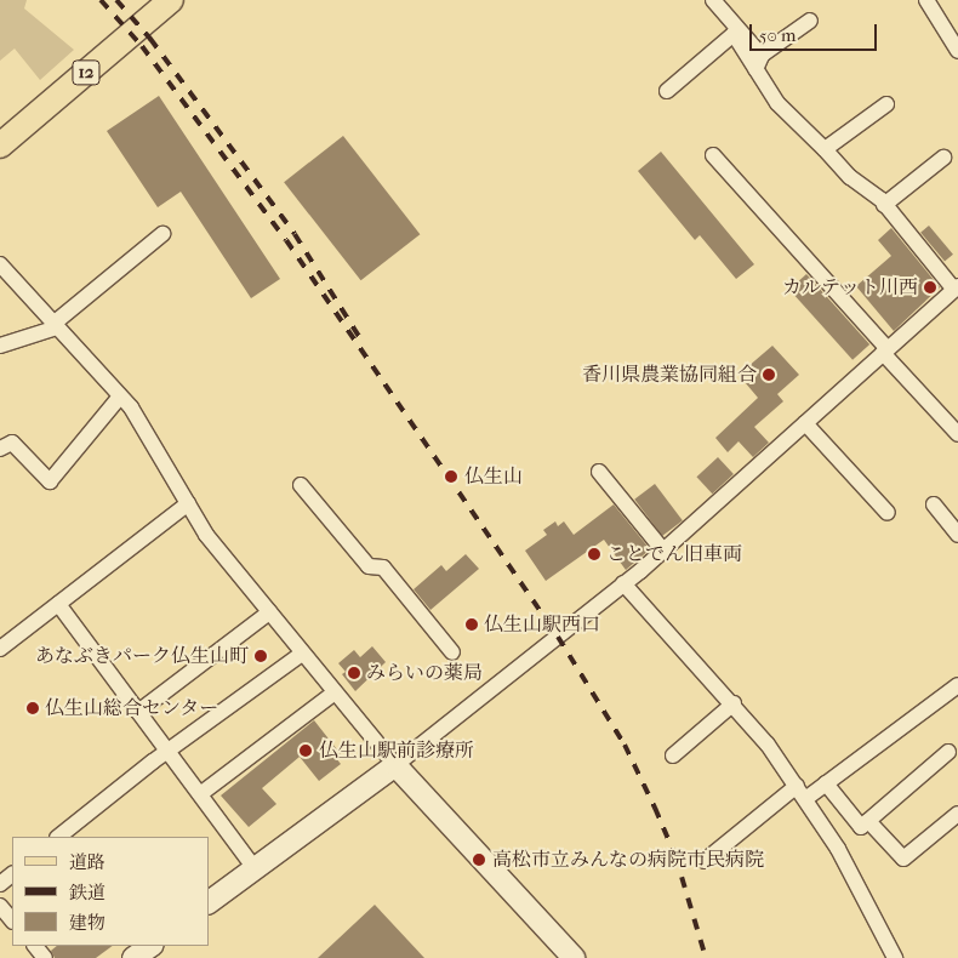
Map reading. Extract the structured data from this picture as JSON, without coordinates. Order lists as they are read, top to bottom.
{
  "streets": {
    "main road": ["12"]
  },
  "places": [
    "カルテット川西",
    "香川県農業協同組合",
    "仏生山",
    "ことでん旧車両",
    "仏生山駅西口",
    "あなぶきパーク仏生山町",
    "みらいの薬局",
    "仏生山総合センター",
    "仏生山駅前診療所",
    "高松市立みんなの病院市民病院"
  ],
  "legend": ["道路", "鉄道", "建物"],
  "scale_bar": "50 m"
}
